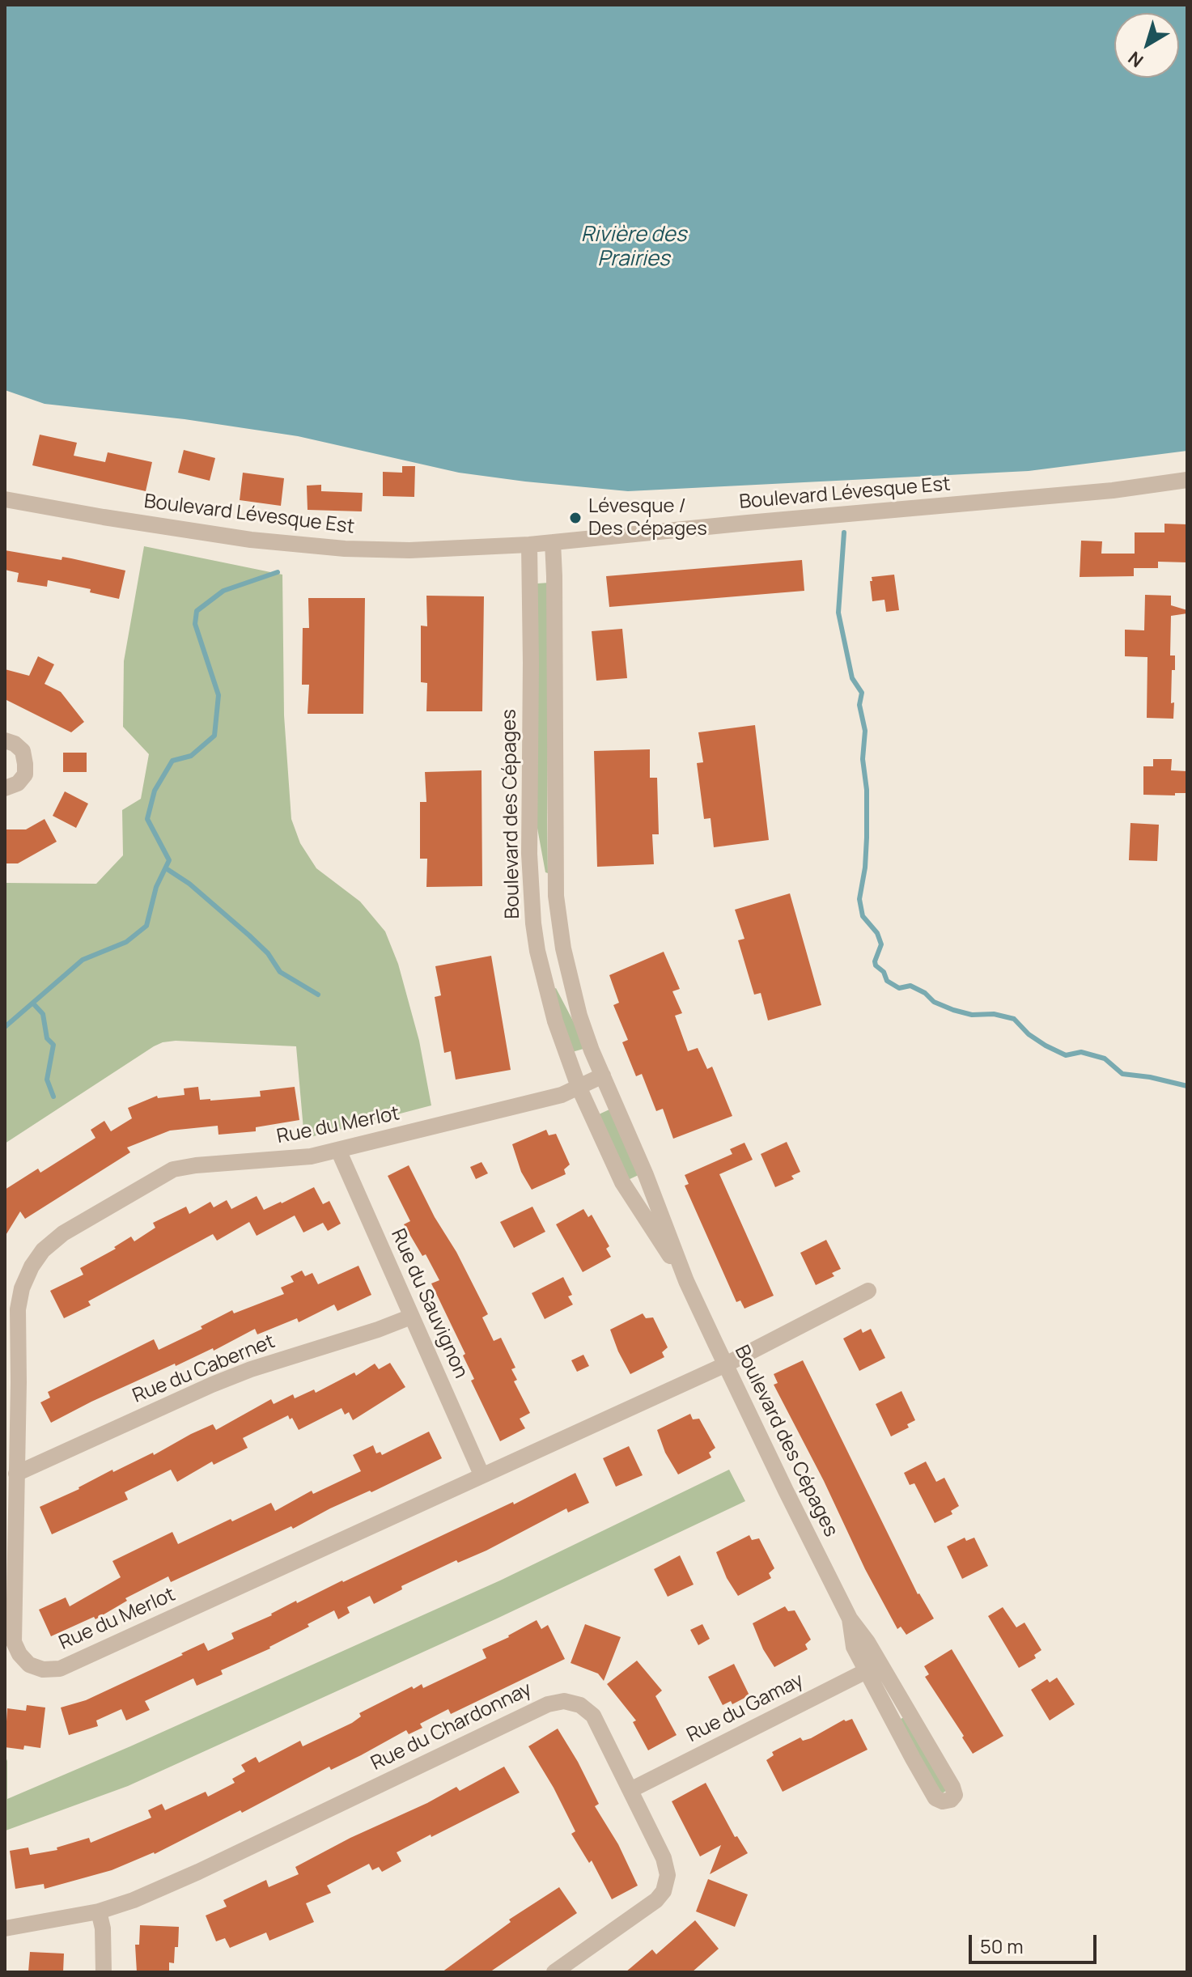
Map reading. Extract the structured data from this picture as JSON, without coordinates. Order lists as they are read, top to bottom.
{
  "streets": {
    "street": [
      "Boulevard Lévesque Est",
      "Boulevard des Cépages",
      "Rue du Merlot",
      "Rue du Sauvignon",
      "Rue du Cabernet",
      "Rue du Gamay",
      "Rue du Chardonnay"
    ]
  },
  "crossings": [
    ["Boulevard Lévesque Est", "Boulevard des Cépages"],
    ["Boulevard des Cépages", "Rue du Merlot"],
    ["Boulevard des Cépages", "Rue du Gamay"],
    ["Rue du Merlot", "Rue du Sauvignon"],
    ["Rue du Merlot", "Rue du Cabernet"],
    ["Rue du Sauvignon", "Rue du Cabernet"],
    ["Rue du Gamay", "Rue du Chardonnay"]
  ],
  "water": ["Rivière des Prairies"],
  "places": ["Lévesque / Des Cépages"],
  "scale_bar": "50 m",
  "north": "bottom left"
}
